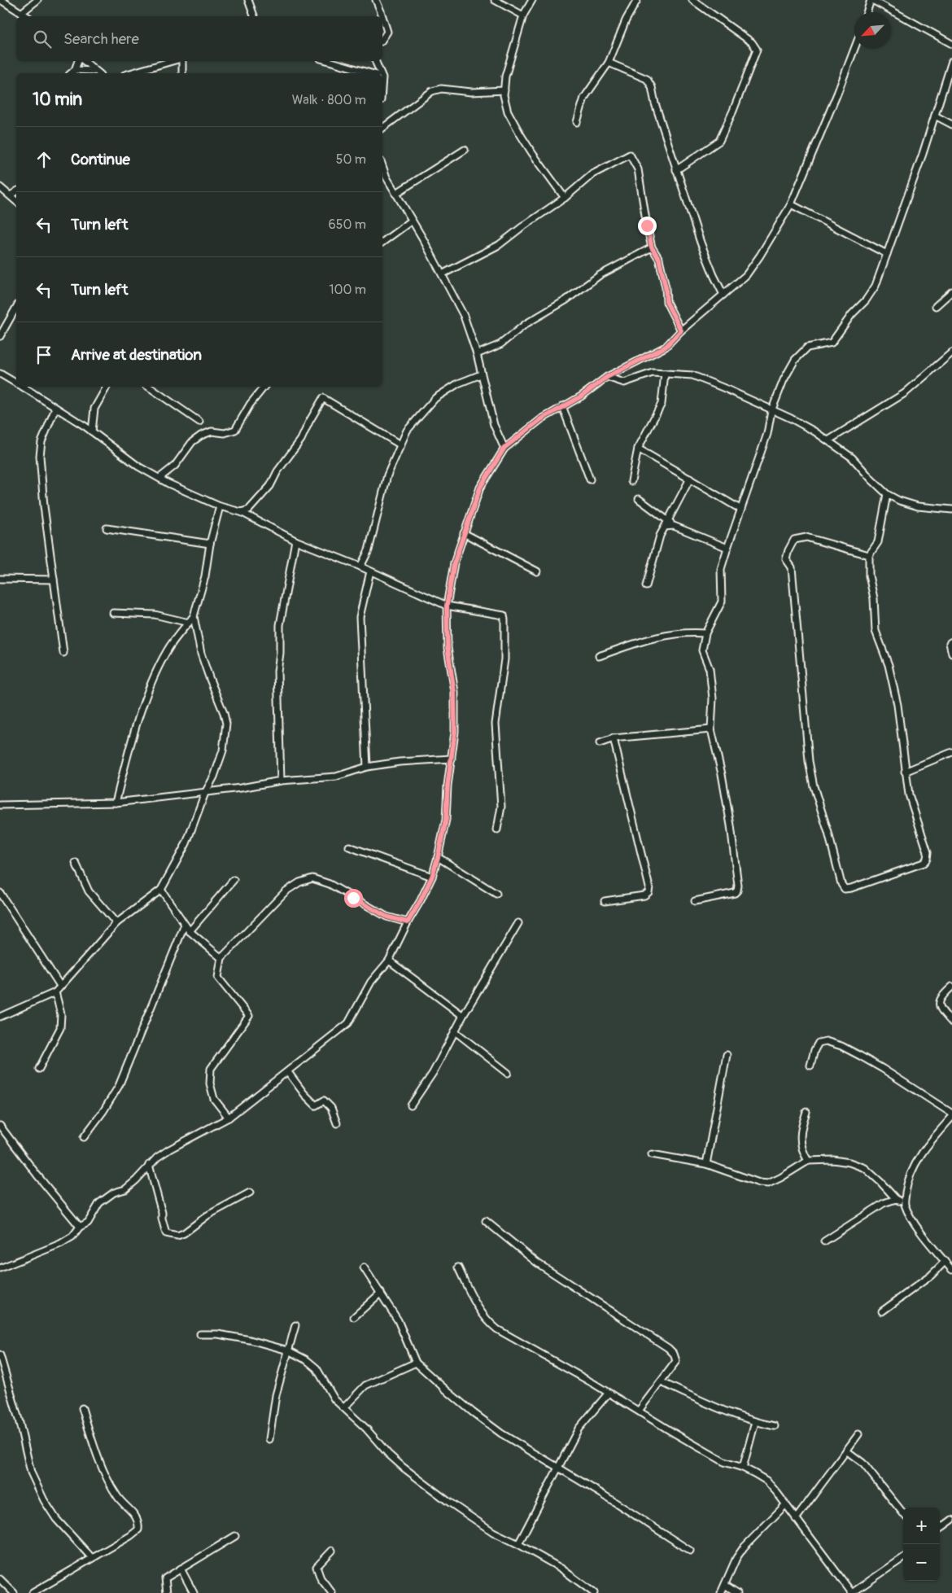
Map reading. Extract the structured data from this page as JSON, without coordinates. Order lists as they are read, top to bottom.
{
  "north": "bottom left",
  "page": {
    "search": "Search here",
    "heading": ["10 min", "Walk · 800 m"],
    "list": [
      ["Continue", "50 m"],
      ["Turn left", "650 m"],
      ["Turn left", "100 m"],
      "Arrive at destination"
    ],
    "map_buttons": ["+", "−"]
  }
}
